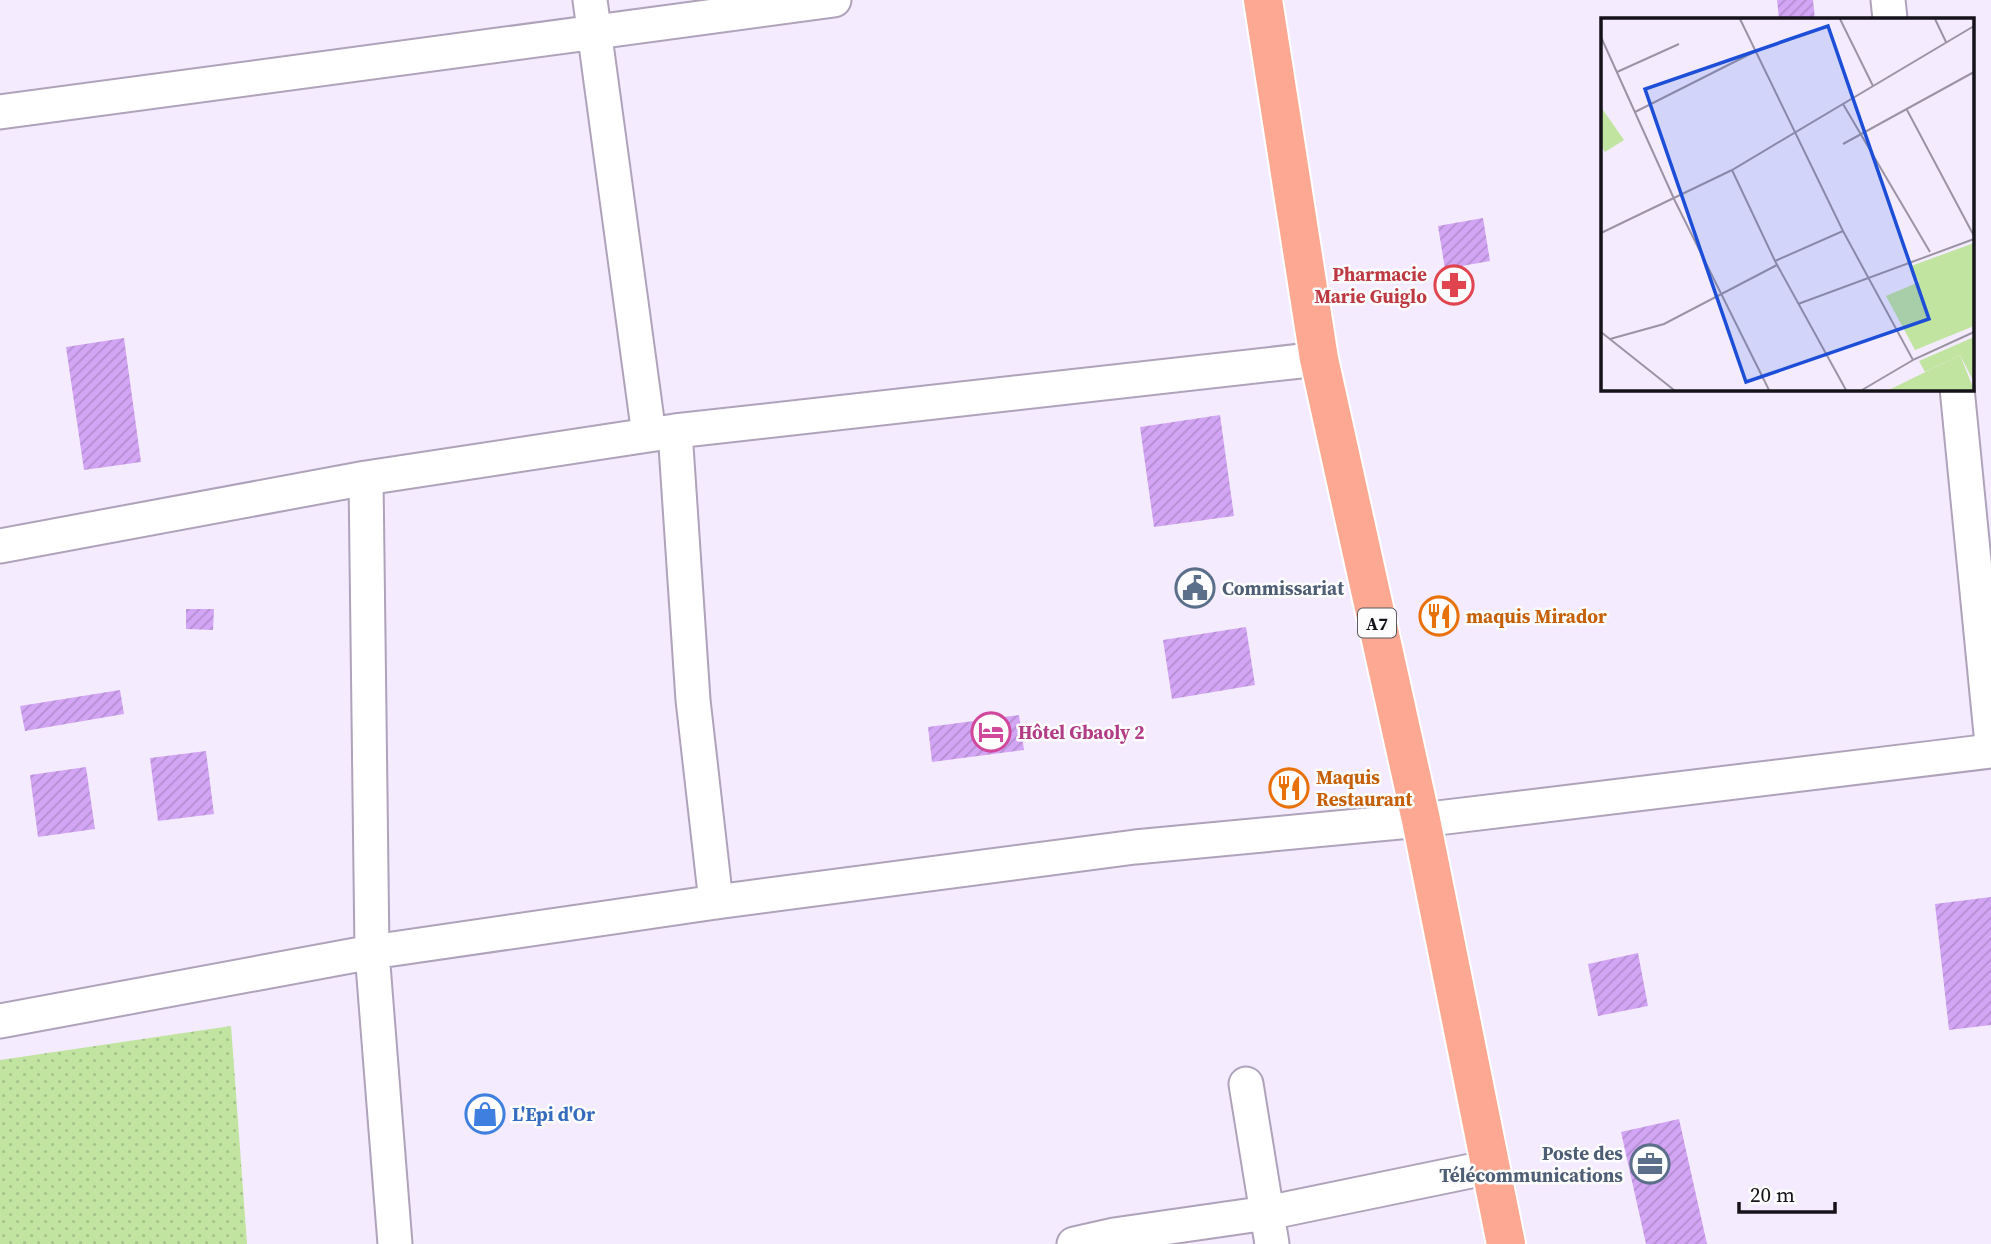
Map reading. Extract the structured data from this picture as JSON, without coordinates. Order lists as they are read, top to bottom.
{
  "streets": {
    "highway": ["A7"]
  },
  "places": {
    "pharmacy": ["Pharmacie Marie Guiglo"],
    "public building": ["Commissariat"],
    "restaurant": ["maquis Mirador", "Maquis Restaurant"],
    "hotel": ["Hôtel Gbaoly 2"],
    "shop": ["L'Epi d'Or"],
    "office": ["Poste des Télécommunications"]
  },
  "scale_bar": "20 m"
}
